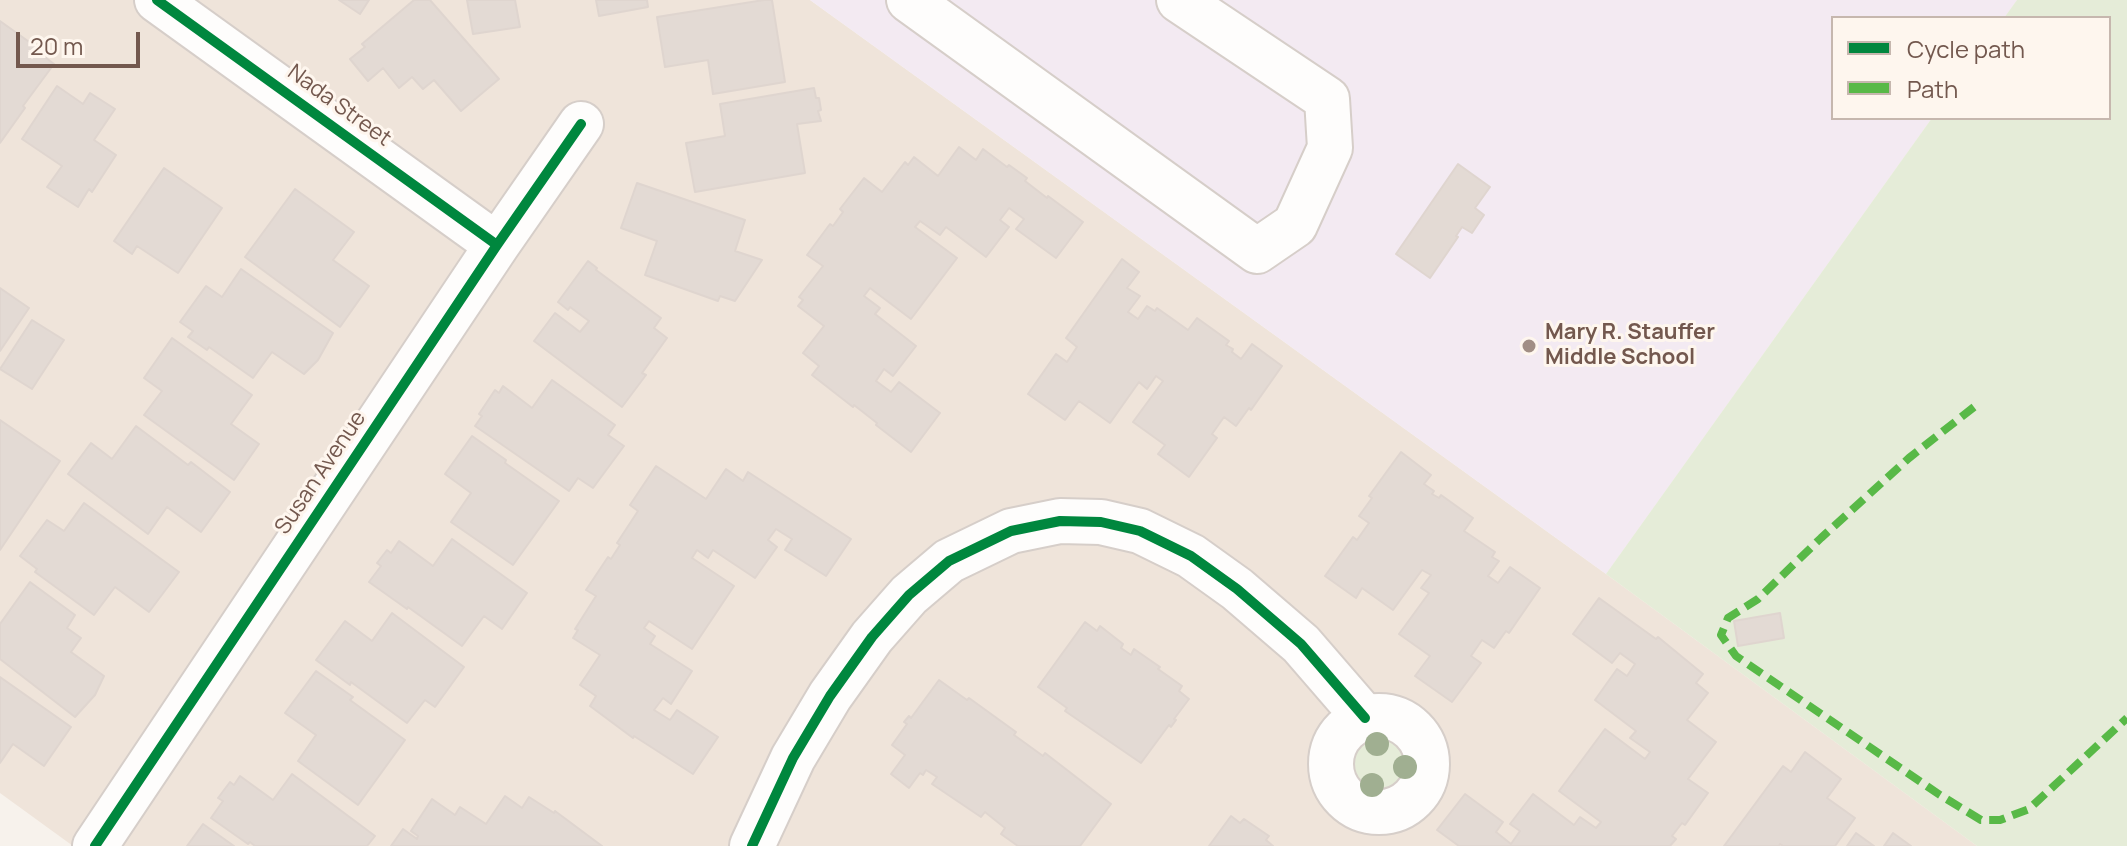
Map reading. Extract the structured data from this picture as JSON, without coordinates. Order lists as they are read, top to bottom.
{
  "streets": {
    "street": ["Nada Street", "Susan Avenue"]
  },
  "crossings": [
    ["Nada Street", "Susan Avenue"]
  ],
  "places": ["Mary R. Stauffer Middle School"],
  "legend": ["Cycle path", "Path"],
  "scale_bar": "20 m"
}
